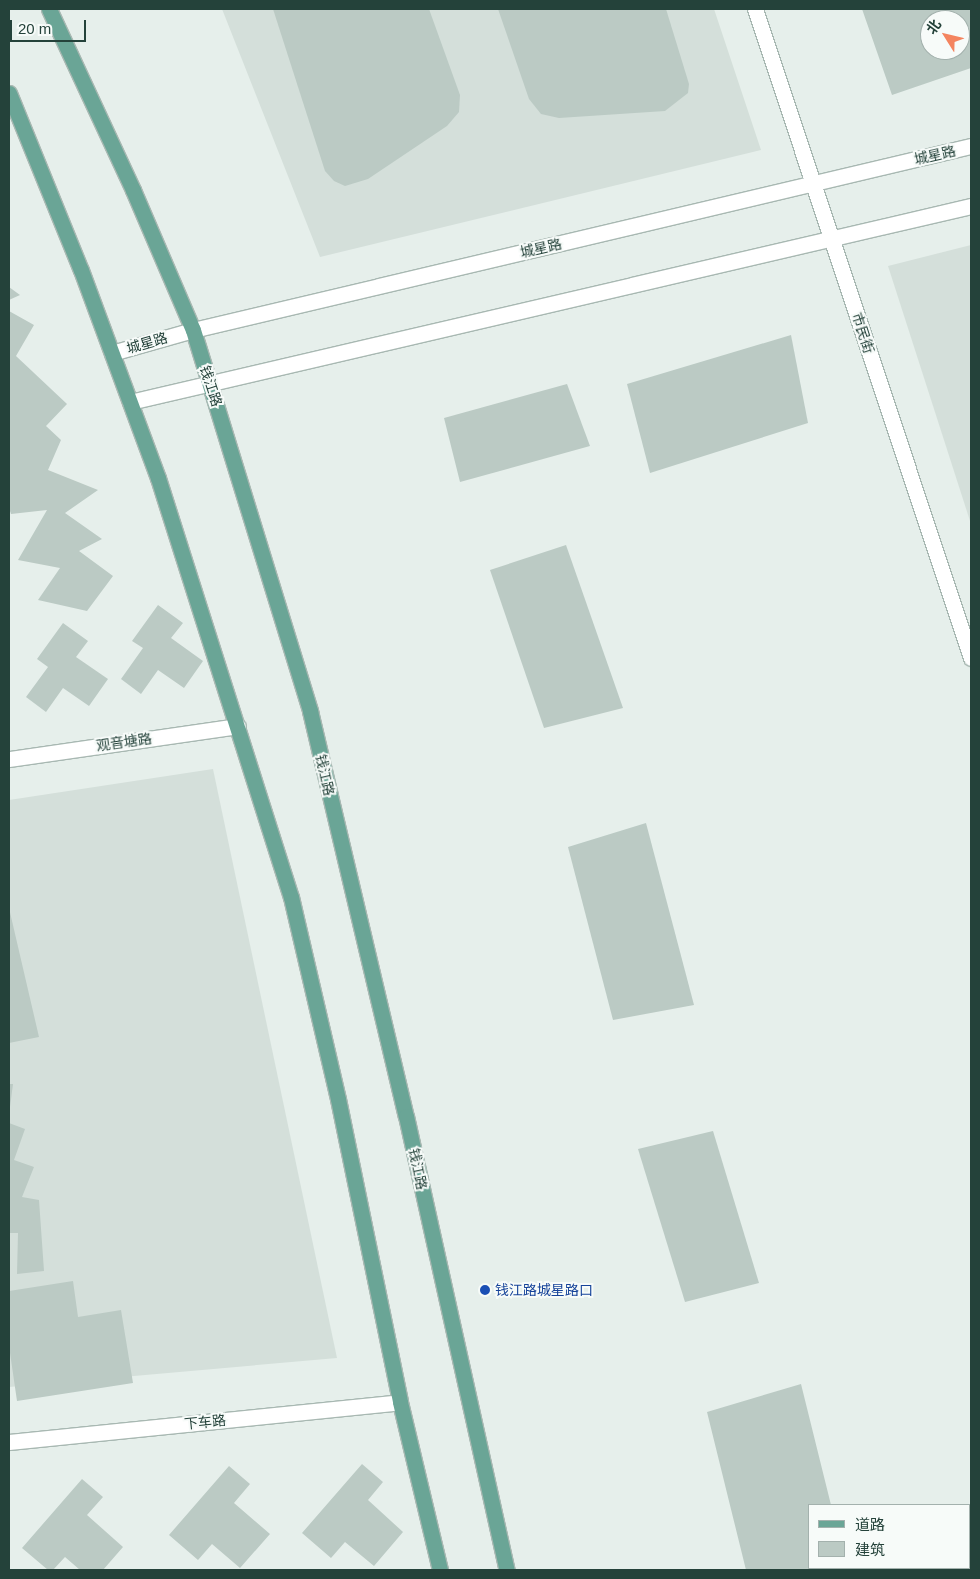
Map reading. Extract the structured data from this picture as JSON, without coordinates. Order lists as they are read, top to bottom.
{
  "streets": {
    "main road": ["钱江路"],
    "street": [
      "城星路",
      "市民街",
      "观音塘路",
      "下车路"
    ]
  },
  "crossings": [
    ["城星路", "市民街"],
    ["城星路", "钱江路"]
  ],
  "places": ["钱江路城星路口"],
  "legend": ["道路", "建筑"],
  "scale_bar": "20 m",
  "north": "top left"
}
